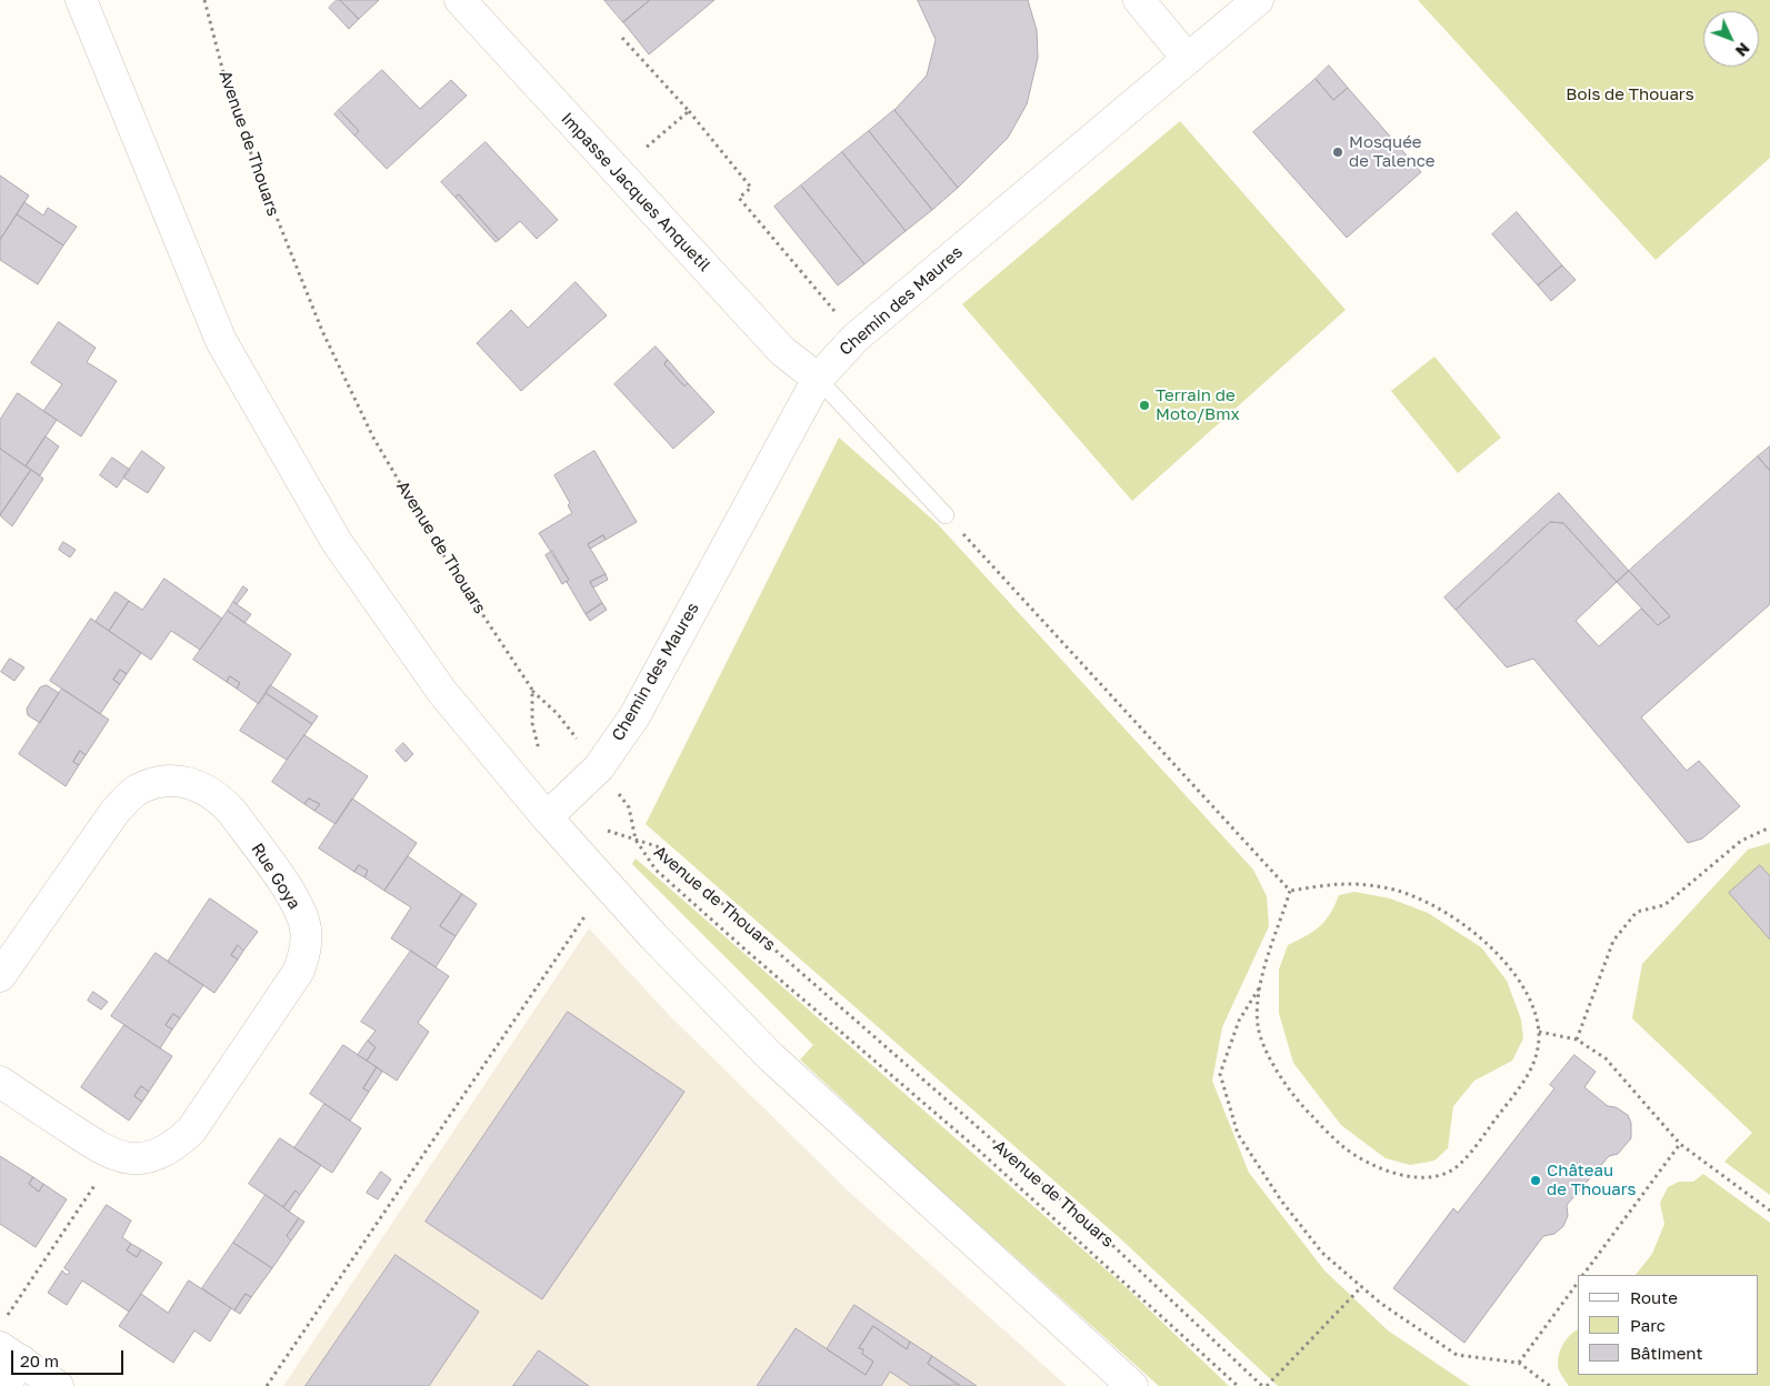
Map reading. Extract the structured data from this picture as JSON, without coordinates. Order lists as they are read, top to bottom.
{
  "streets": {
    "street": ["Impasse Jacques Anquetil", "Chemin des Maures", "Rue Goya"],
    "path": ["Avenue de Thouars"]
  },
  "crossings": [
    ["Avenue de Thouars", "Chemin des Maures"],
    ["Impasse Jacques Anquetil", "Chemin des Maures"]
  ],
  "parks": ["Bois de Thouars"],
  "places": ["Mosquée de Talence", "Terrain de Moto/Bmx", "Château de Thouars"],
  "legend": ["Route", "Parc", "Bâtiment"],
  "scale_bar": "20 m",
  "north": "bottom right"
}
